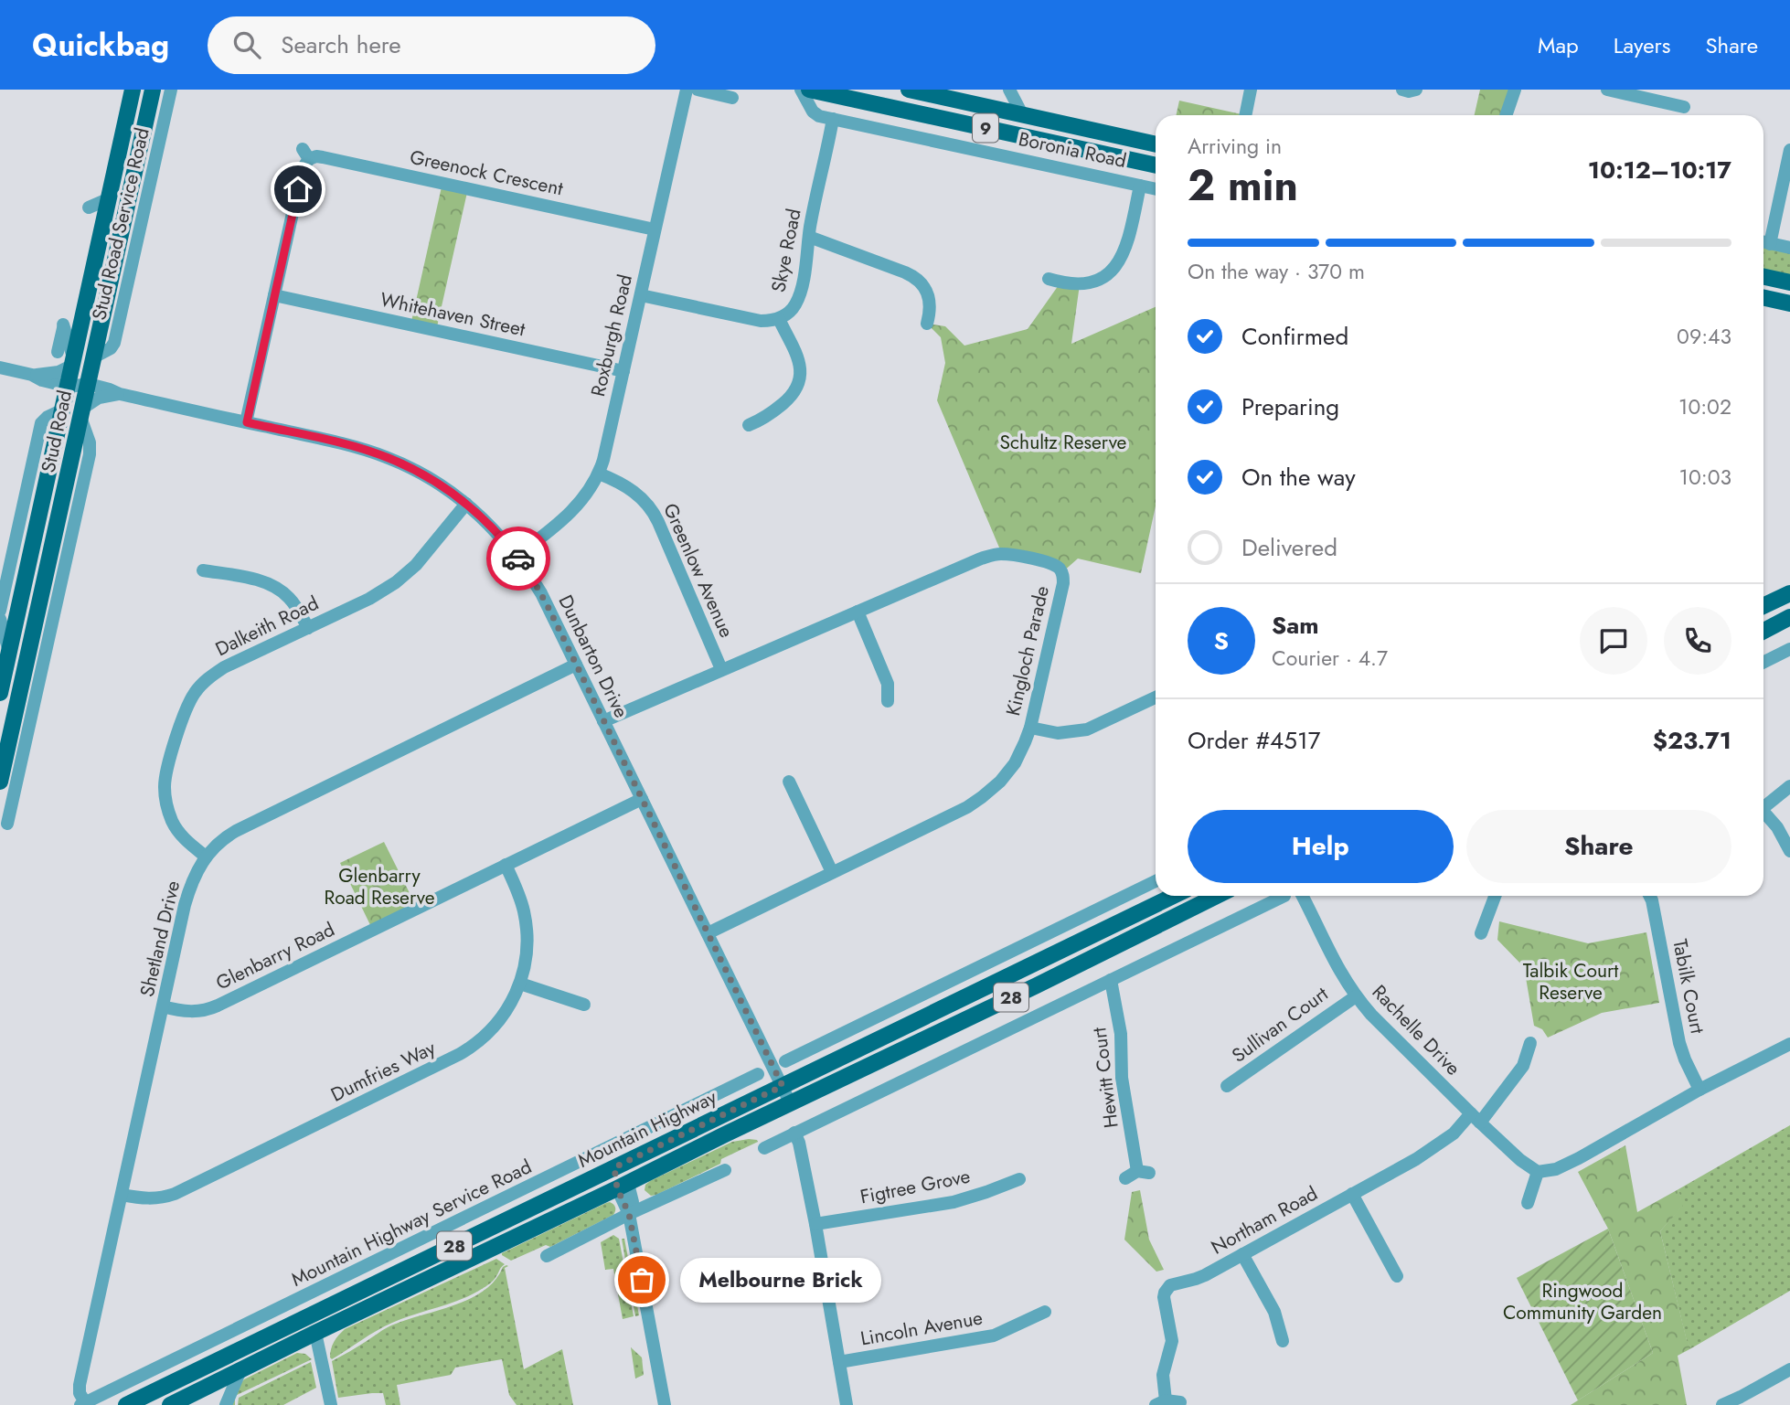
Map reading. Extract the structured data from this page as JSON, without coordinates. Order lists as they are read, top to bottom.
{
  "streets": {
    "main road": [
      "9",
      "Boronia Road",
      "Stud Road",
      "28",
      "Mountain Highway"
    ],
    "street": [
      "Greenock Crescent",
      "Stud Road Service Road",
      "Skye Road",
      "Whitehaven Street",
      "Roxburgh Road",
      "Greenlow Avenue",
      "Dalkeith Road",
      "Kingloch Parade",
      "Dunbarton Drive",
      "Shetland Drive",
      "Glenbarry Road",
      "Tabilk Court",
      "Sullivan Court",
      "Rachelle Drive",
      "Dumfries Way",
      "Hewitt Court",
      "Figtree Grove",
      "Northam Road",
      "Mountain Highway Service Road",
      "Lincoln Avenue"
    ]
  },
  "crossings": [
    ["Boronia Road", "Skye Road"],
    ["Greenock Crescent", "Whitehaven Street"],
    ["Greenock Crescent", "Roxburgh Road"],
    ["Greenock Crescent", "Dunbarton Drive"],
    ["Stud Road Service Road", "Stud Road"],
    ["Skye Road", "Roxburgh Road"],
    ["Whitehaven Street", "Roxburgh Road"],
    ["Roxburgh Road", "Greenlow Avenue"],
    ["Roxburgh Road", "Dunbarton Drive"],
    ["Stud Road", "Dunbarton Drive"],
    ["Greenlow Avenue", "Kingloch Parade"],
    ["Dalkeith Road", "Dunbarton Drive"],
    ["Dalkeith Road", "Shetland Drive"],
    ["Kingloch Parade", "Dunbarton Drive"],
    ["Dunbarton Drive", "Shetland Drive"],
    ["Dunbarton Drive", "Glenbarry Road"],
    ["Dunbarton Drive", "Mountain Highway"],
    ["Shetland Drive", "Glenbarry Road"],
    ["Shetland Drive", "Dumfries Way"],
    ["Shetland Drive", "Mountain Highway Service Road"],
    ["Glenbarry Road", "Dumfries Way"],
    ["Sullivan Court", "Rachelle Drive"],
    ["Rachelle Drive", "Northam Road"]
  ],
  "parks": [
    "Schultz Reserve",
    "Glenbarry Road Reserve",
    "Talbik Court Reserve",
    "Ringwood Community Garden"
  ],
  "places": ["Melbourne Brick"],
  "page": {
    "header": "Quickbag",
    "search": "Search here",
    "nav": ["Map", "Layers", "Share"],
    "heading": ["2 min", "Arriving in", "10:12–10:17"],
    "panel": [
      "Sam",
      "Courier · 4.7",
      "Order #4517",
      "$23.71"
    ],
    "bar": "On the way · 370 m",
    "list": [
      ["Confirmed", "09:43"],
      ["Preparing", "10:02"],
      ["On the way", "10:03"],
      "Delivered"
    ],
    "round": "S",
    "buttons": ["Help", "Share"],
    "bubble": "Melbourne Brick"
  }
}
